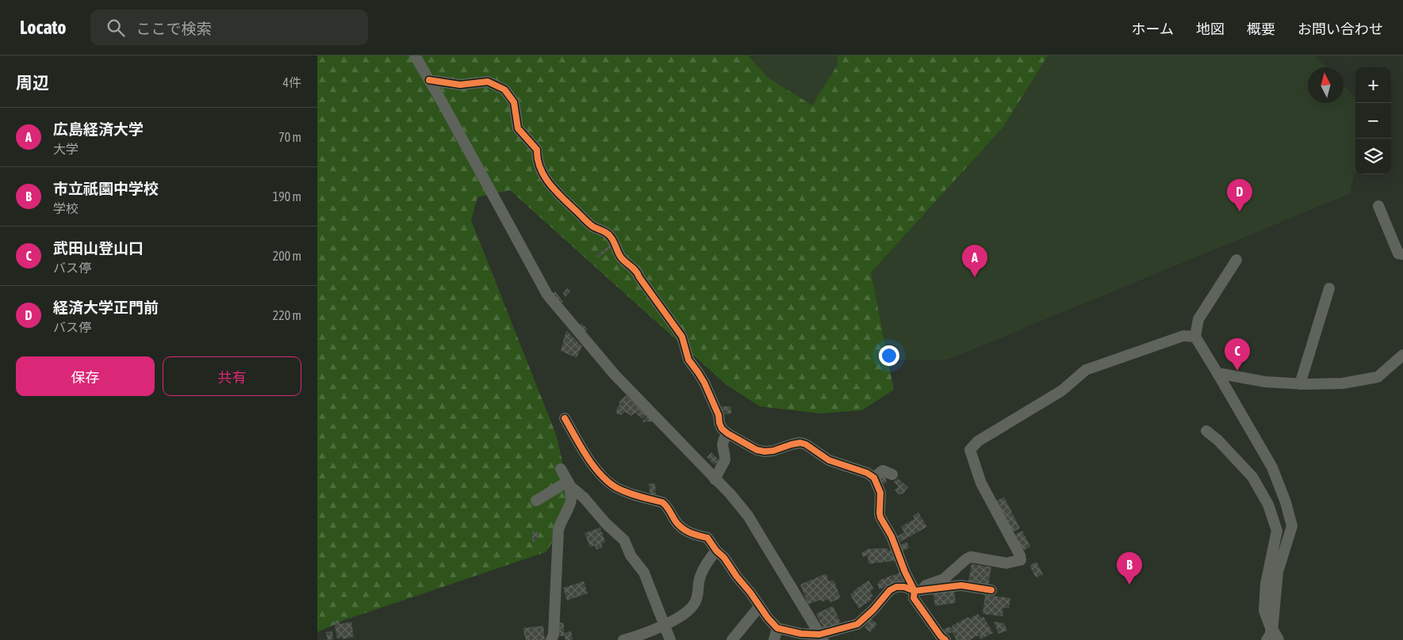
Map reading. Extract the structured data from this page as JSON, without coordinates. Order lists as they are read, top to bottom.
{
  "north": "top",
  "page": {
    "header": "Locato",
    "search": "ここで検索",
    "nav": [
      "ホーム",
      "地図",
      "概要",
      "お問い合わせ"
    ],
    "heading": ["周辺", "4件"],
    "map_buttons": ["+", "−"],
    "list": [
      {
        "mark": "A",
        "name": "広島経済大学",
        "note": "大学",
        "value": "70 m"
      },
      {
        "mark": "B",
        "name": "市立祇園中学校",
        "note": "学校",
        "value": "190 m"
      },
      {
        "mark": "C",
        "name": "武田山登山口",
        "note": "バス停",
        "value": "200 m"
      },
      {
        "mark": "D",
        "name": "経済大学正門前",
        "note": "バス停",
        "value": "220 m"
      }
    ],
    "pins": [
      "D",
      "A",
      "C",
      "B"
    ],
    "buttons": ["保存", "共有"]
  }
}
